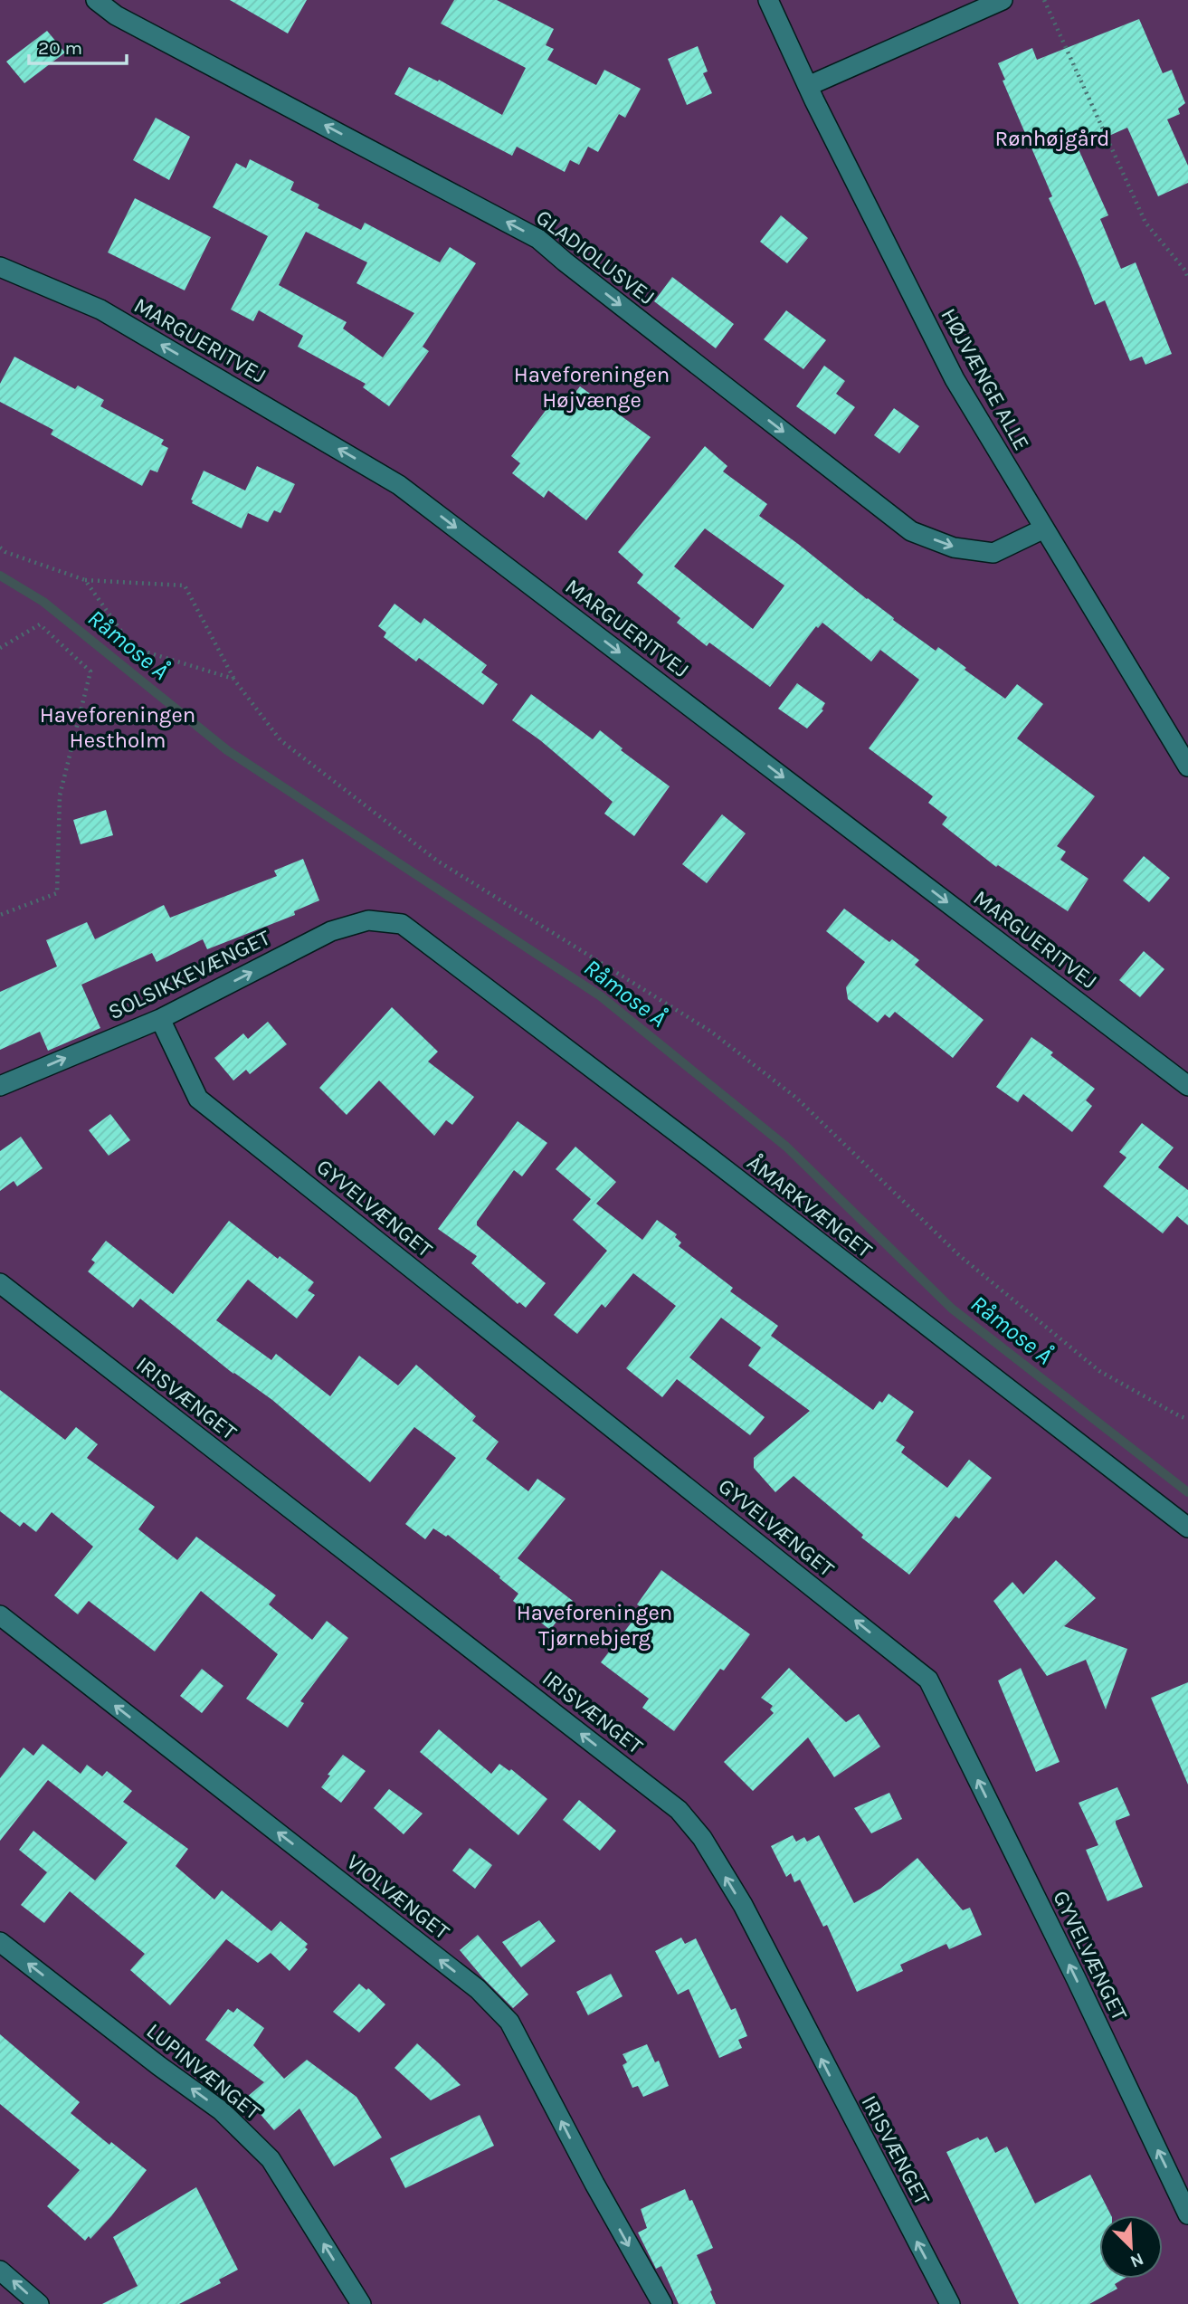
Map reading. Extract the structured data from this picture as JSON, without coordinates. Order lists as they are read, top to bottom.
{
  "streets": {
    "street": [
      "GLADIOLUSVEJ",
      "MARGUERITVEJ",
      "HØJVÆNGE ALLE",
      "SOLSIKKEVÆNGET",
      "ÅMARKVÆNGET",
      "GYVELVÆNGET",
      "IRISVÆNGET",
      "VIOLVÆNGET",
      "LUPINVÆNGET"
    ]
  },
  "crossings": [
    ["GLADIOLUSVEJ", "HØJVÆNGE ALLE"],
    ["SOLSIKKEVÆNGET", "ÅMARKVÆNGET"],
    ["SOLSIKKEVÆNGET", "GYVELVÆNGET"]
  ],
  "one_way": [
    "SOLSIKKEVÆNGET",
    "GYVELVÆNGET",
    "IRISVÆNGET",
    "LUPINVÆNGET"
  ],
  "water": ["Råmose Å"],
  "parks": [
    "Rønhøjgård",
    "Haveforeningen Højvænge",
    "Haveforeningen Hestholm",
    "Haveforeningen Tjørnebjerg"
  ],
  "scale_bar": "20 m",
  "north": "bottom right"
}
